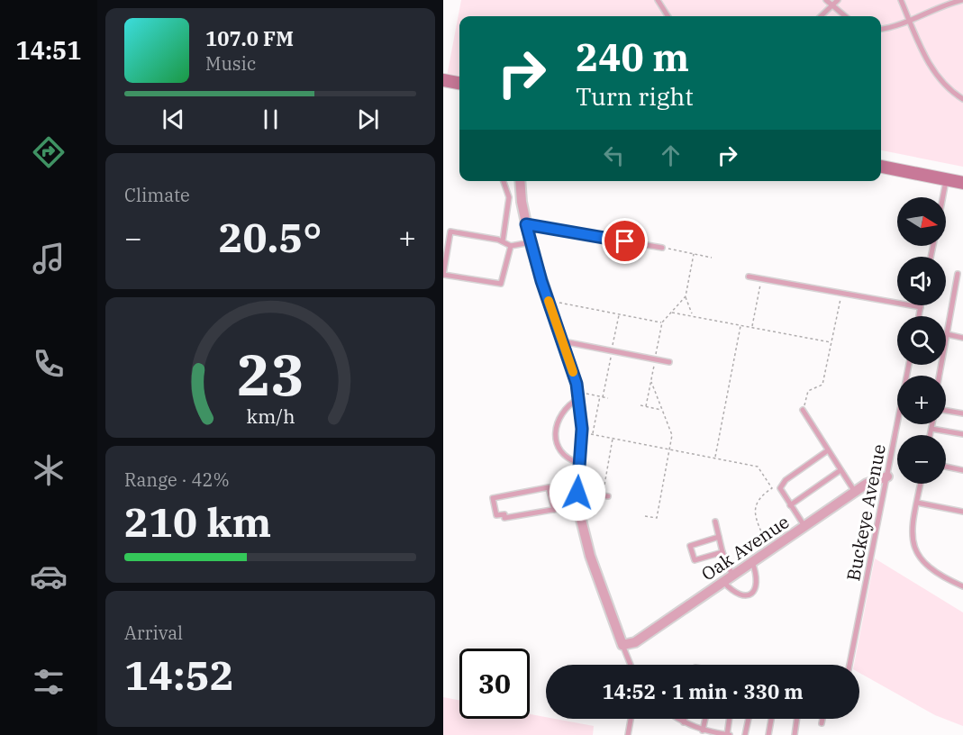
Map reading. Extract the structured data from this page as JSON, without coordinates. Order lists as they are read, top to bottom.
{
  "streets": {
    "street": ["Oak Avenue"],
    "lane": ["Buckeye Avenue"]
  },
  "crossings": [
    ["Buckeye Avenue", "Oak Avenue"]
  ],
  "north": "right",
  "page": {
    "tabs": "14:51",
    "turn": ["240 m", "Turn right"],
    "song": ["107.0 FM", "Music"],
    "tile": [
      "Climate",
      ["Range · 42%", "210 km"],
      ["Arrival", "14:52"]
    ],
    "map_buttons": ["+", "−"],
    "heat": ["−", "20.5°", "+"],
    "limit": "30",
    "trip": "14:52 · 1 min · 330 m",
    "gauge": ["23", "km/h"]
  }
}
